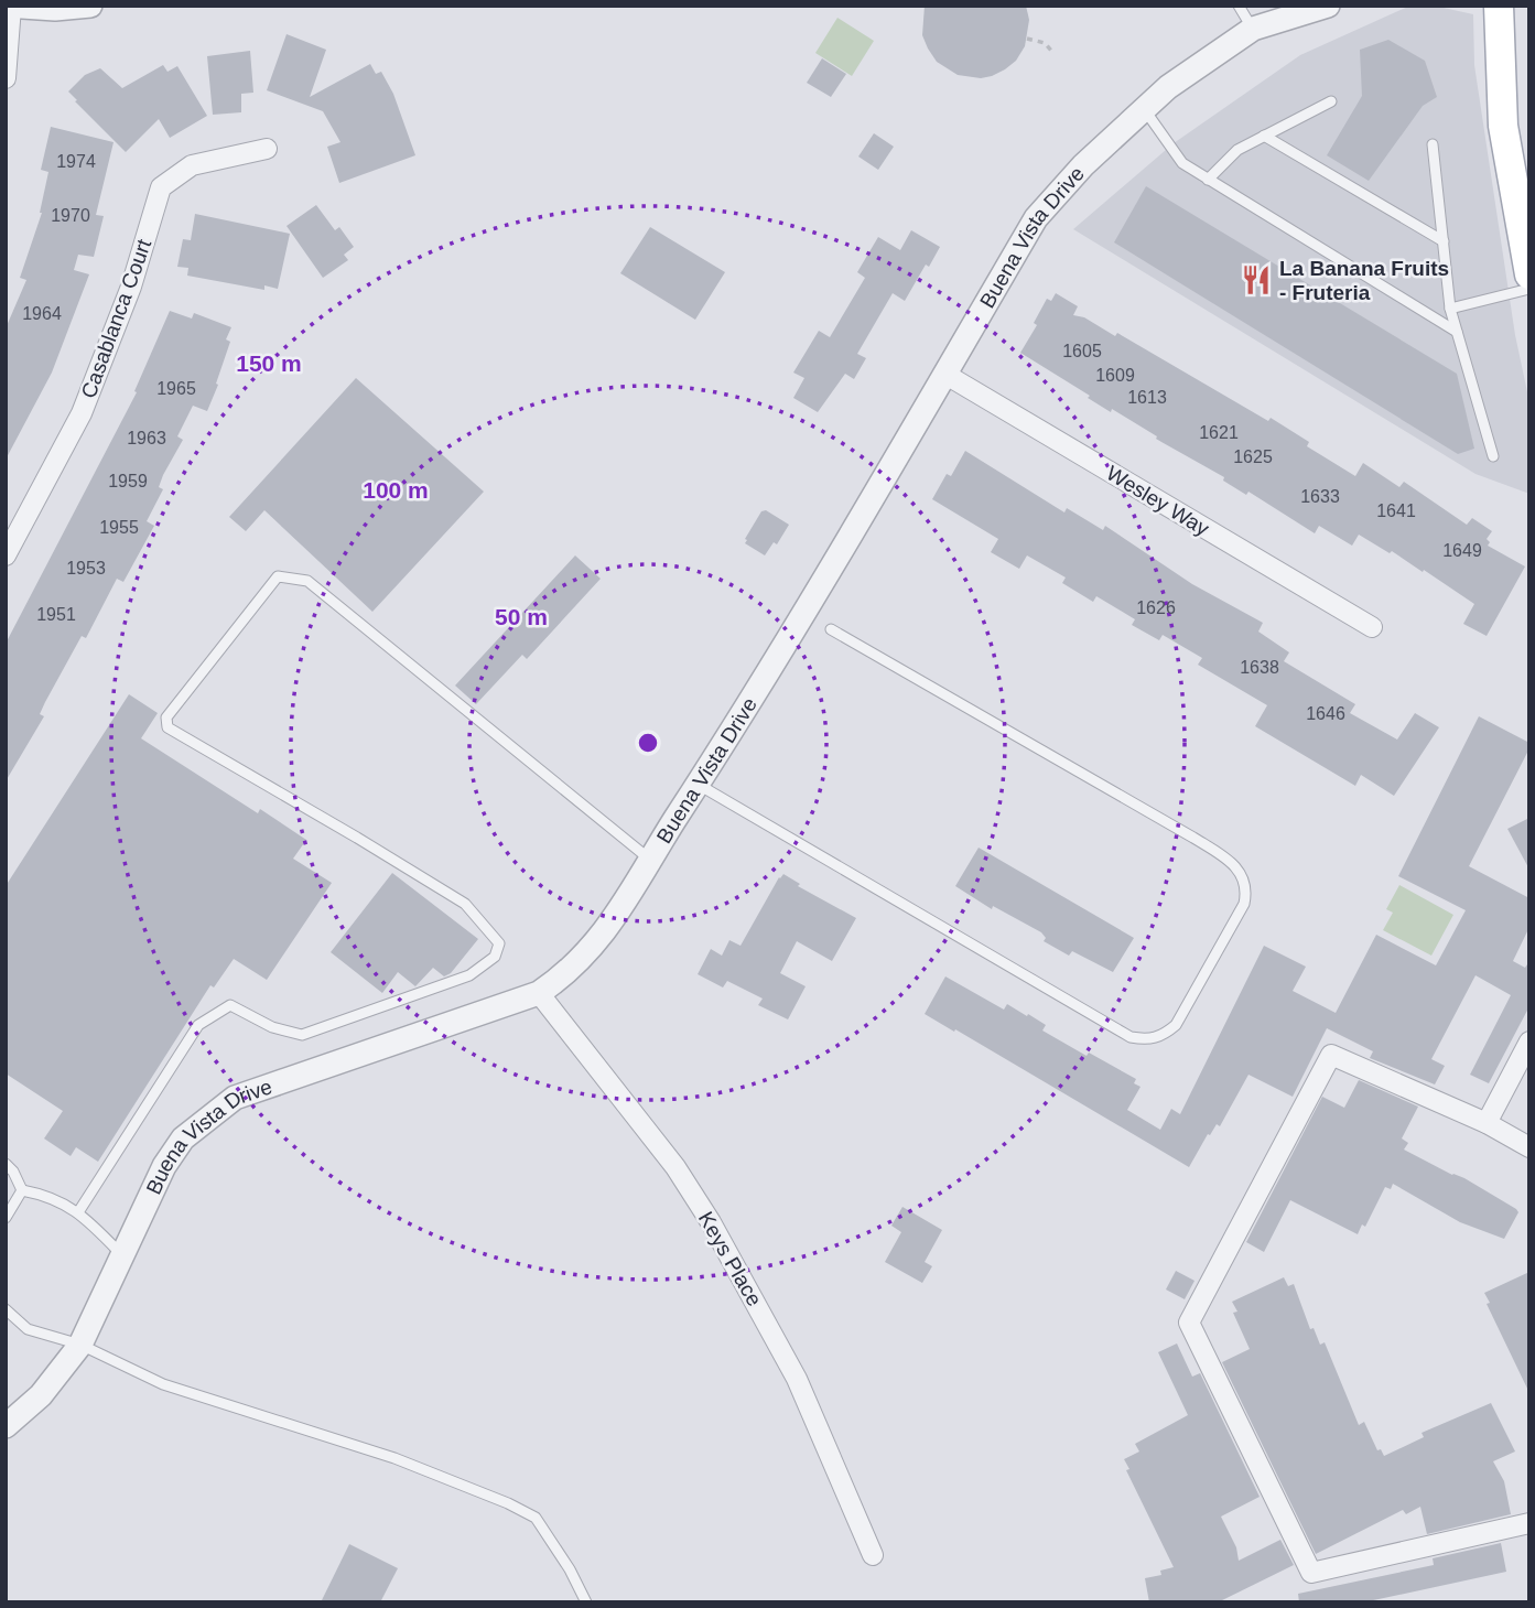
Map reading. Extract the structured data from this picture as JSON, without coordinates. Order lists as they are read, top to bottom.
{
  "streets": {
    "street": [
      "Buena Vista Drive",
      "Casablanca Court",
      "Wesley Way",
      "Keys Place"
    ]
  },
  "crossings": [
    ["Buena Vista Drive", "Wesley Way"],
    ["Buena Vista Drive", "Keys Place"]
  ],
  "places": {
    "restaurant": ["La Banana Fruits - Fruteria"]
  },
  "house_numbers": [
    "1974",
    "1970",
    "1964",
    "1605",
    "1609",
    "1965",
    "1613",
    "1621",
    "1963",
    "1625",
    "1959",
    "1633",
    "1641",
    "1955",
    "1649",
    "1953",
    "1626",
    "1951",
    "1638",
    "1646"
  ],
  "rings": ["150 m", "100 m", "50 m"]
}
